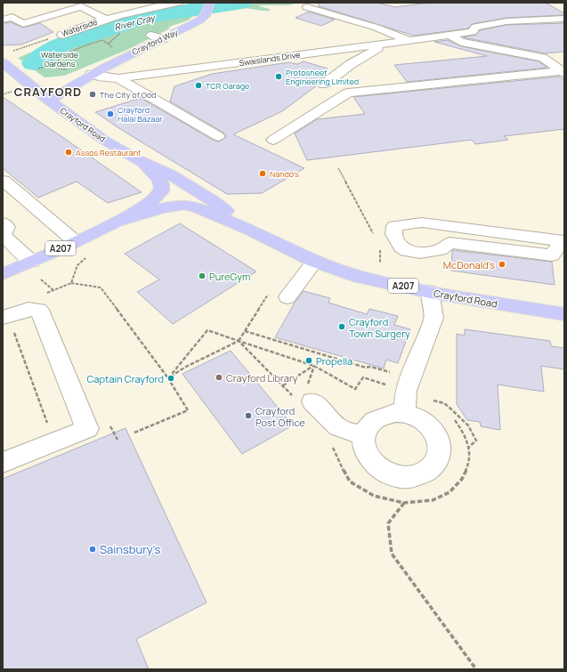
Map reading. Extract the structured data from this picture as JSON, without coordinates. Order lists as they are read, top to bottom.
{
  "streets": {
    "main road": ["Crayford Way", "Crayford Road", "A207"],
    "street": ["Waterside", "Swaislands Drive"]
  },
  "crossings": [
    ["Crayford Way", "Swaislands Drive"],
    ["Crayford Way", "Crayford Road"],
    ["Crayford Road", "A207"]
  ],
  "districts": ["CRAYFORD"],
  "water": ["River Cray"],
  "parks": ["Waterside Gardens"],
  "places": [
    "Protosheet Engineering Limited",
    "TCR Garage",
    "The City of God",
    "Crayford Halal Bazaar",
    "Assos Restaurant",
    "Nando's",
    "McDonald's",
    "PureGym",
    "Crayford Town Surgery",
    "Propella",
    "Crayford Library",
    "Captain Crayford",
    "Crayford Post Office",
    "Sainsbury's"
  ]
}
